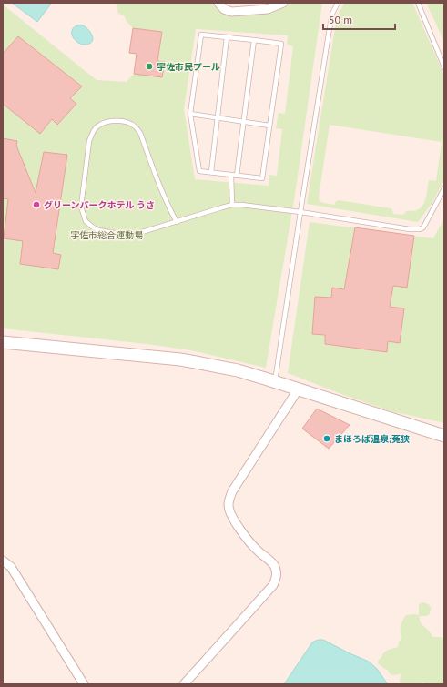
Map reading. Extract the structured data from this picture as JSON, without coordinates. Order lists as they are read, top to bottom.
{
  "parks": ["宇佐市総合運動場"],
  "places": ["宇佐市民プール", "グリーンパークホテル うさ", "まほろば温泉;菟狭"],
  "scale_bar": "50 m"
}
